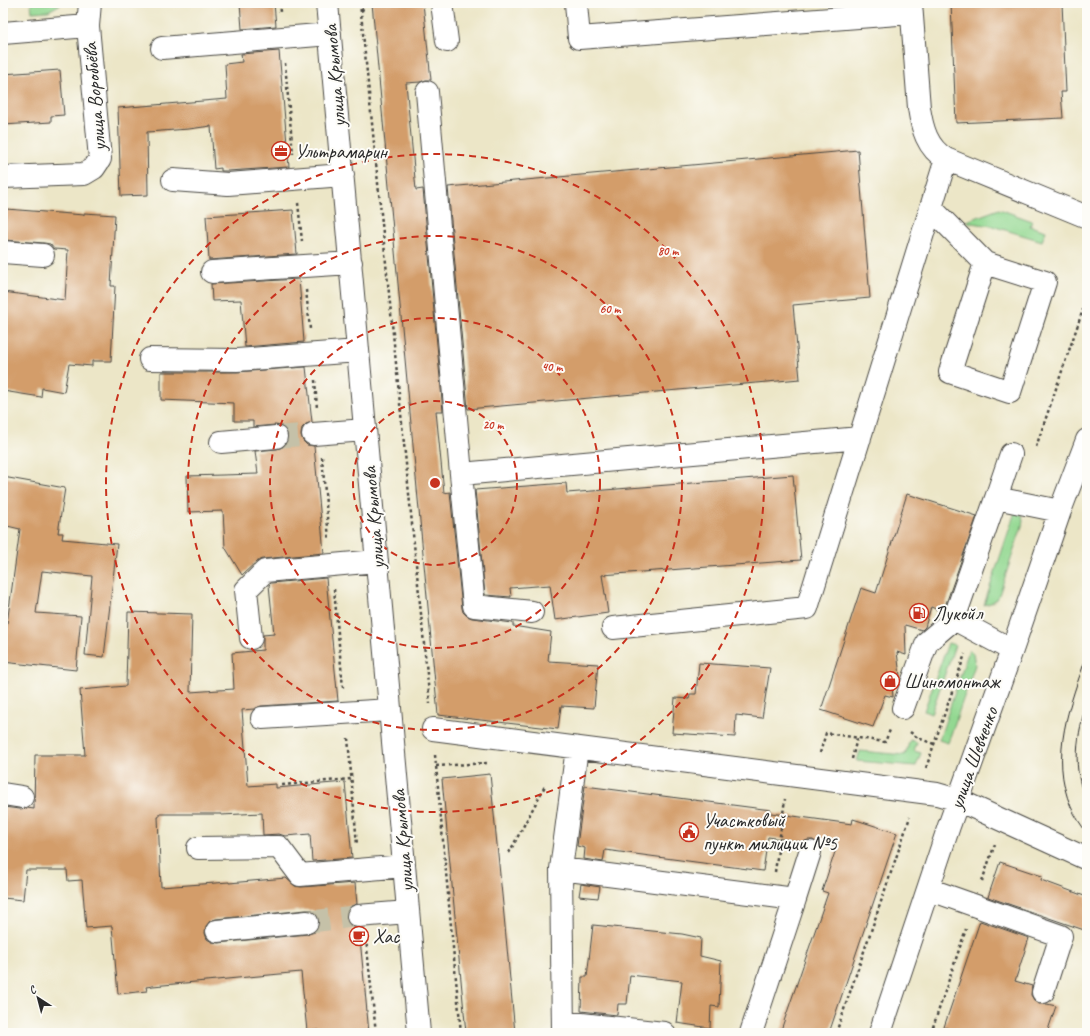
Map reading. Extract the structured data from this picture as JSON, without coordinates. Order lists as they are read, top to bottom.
{
  "streets": {
    "street": ["улица Крымова", "улица Воробьёва", "улица Шевченко"]
  },
  "places": {
    "office": ["Ультрамарин"],
    "fuel station": ["Лукойл"],
    "shop": ["Шиномонтаж"],
    "public building": ["Участковый пункт милиции №5"],
    "cafe": ["Хас"]
  },
  "north": "top left",
  "rings": [
    "80 m",
    "60 m",
    "40 m",
    "20 m"
  ]
}
